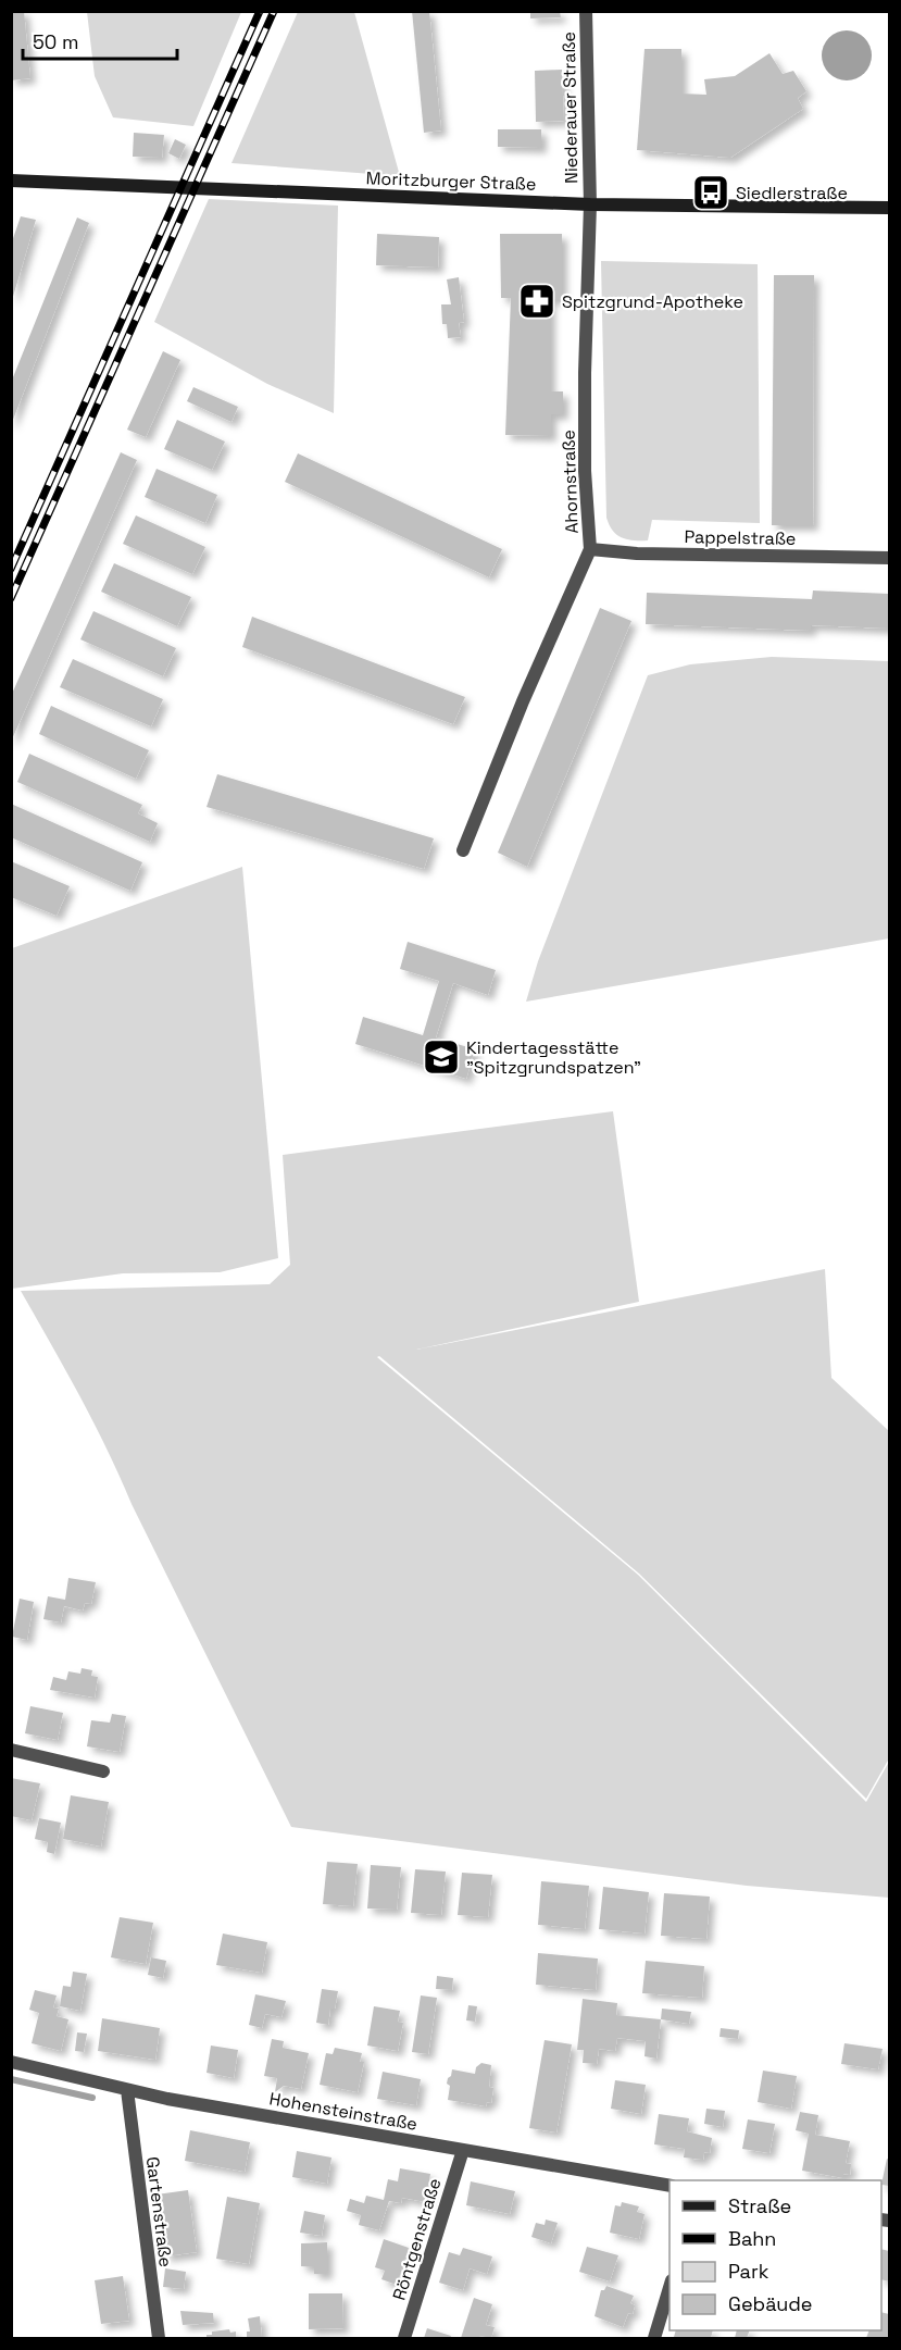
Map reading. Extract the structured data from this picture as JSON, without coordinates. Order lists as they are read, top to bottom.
{
  "streets": {
    "street": [
      "Niederauer Straße",
      "Moritzburger Straße",
      "Ahornstraße",
      "Pappelstraße",
      "Hohensteinstraße",
      "Gartenstraße",
      "Röntgenstraße"
    ]
  },
  "crossings": [
    ["Niederauer Straße", "Moritzburger Straße"],
    ["Niederauer Straße", "Ahornstraße"],
    ["Moritzburger Straße", "Ahornstraße"],
    ["Ahornstraße", "Pappelstraße"],
    ["Hohensteinstraße", "Gartenstraße"],
    ["Hohensteinstraße", "Röntgenstraße"]
  ],
  "places": {
    "bus stop": ["Siedlerstraße"],
    "pharmacy": ["Spitzgrund-Apotheke"],
    "school or university": ["Kindertagesstätte \"Spitzgrundspatzen\""]
  },
  "legend": [
    "Straße",
    "Bahn",
    "Park",
    "Gebäude"
  ],
  "scale_bar": "50 m"
}
